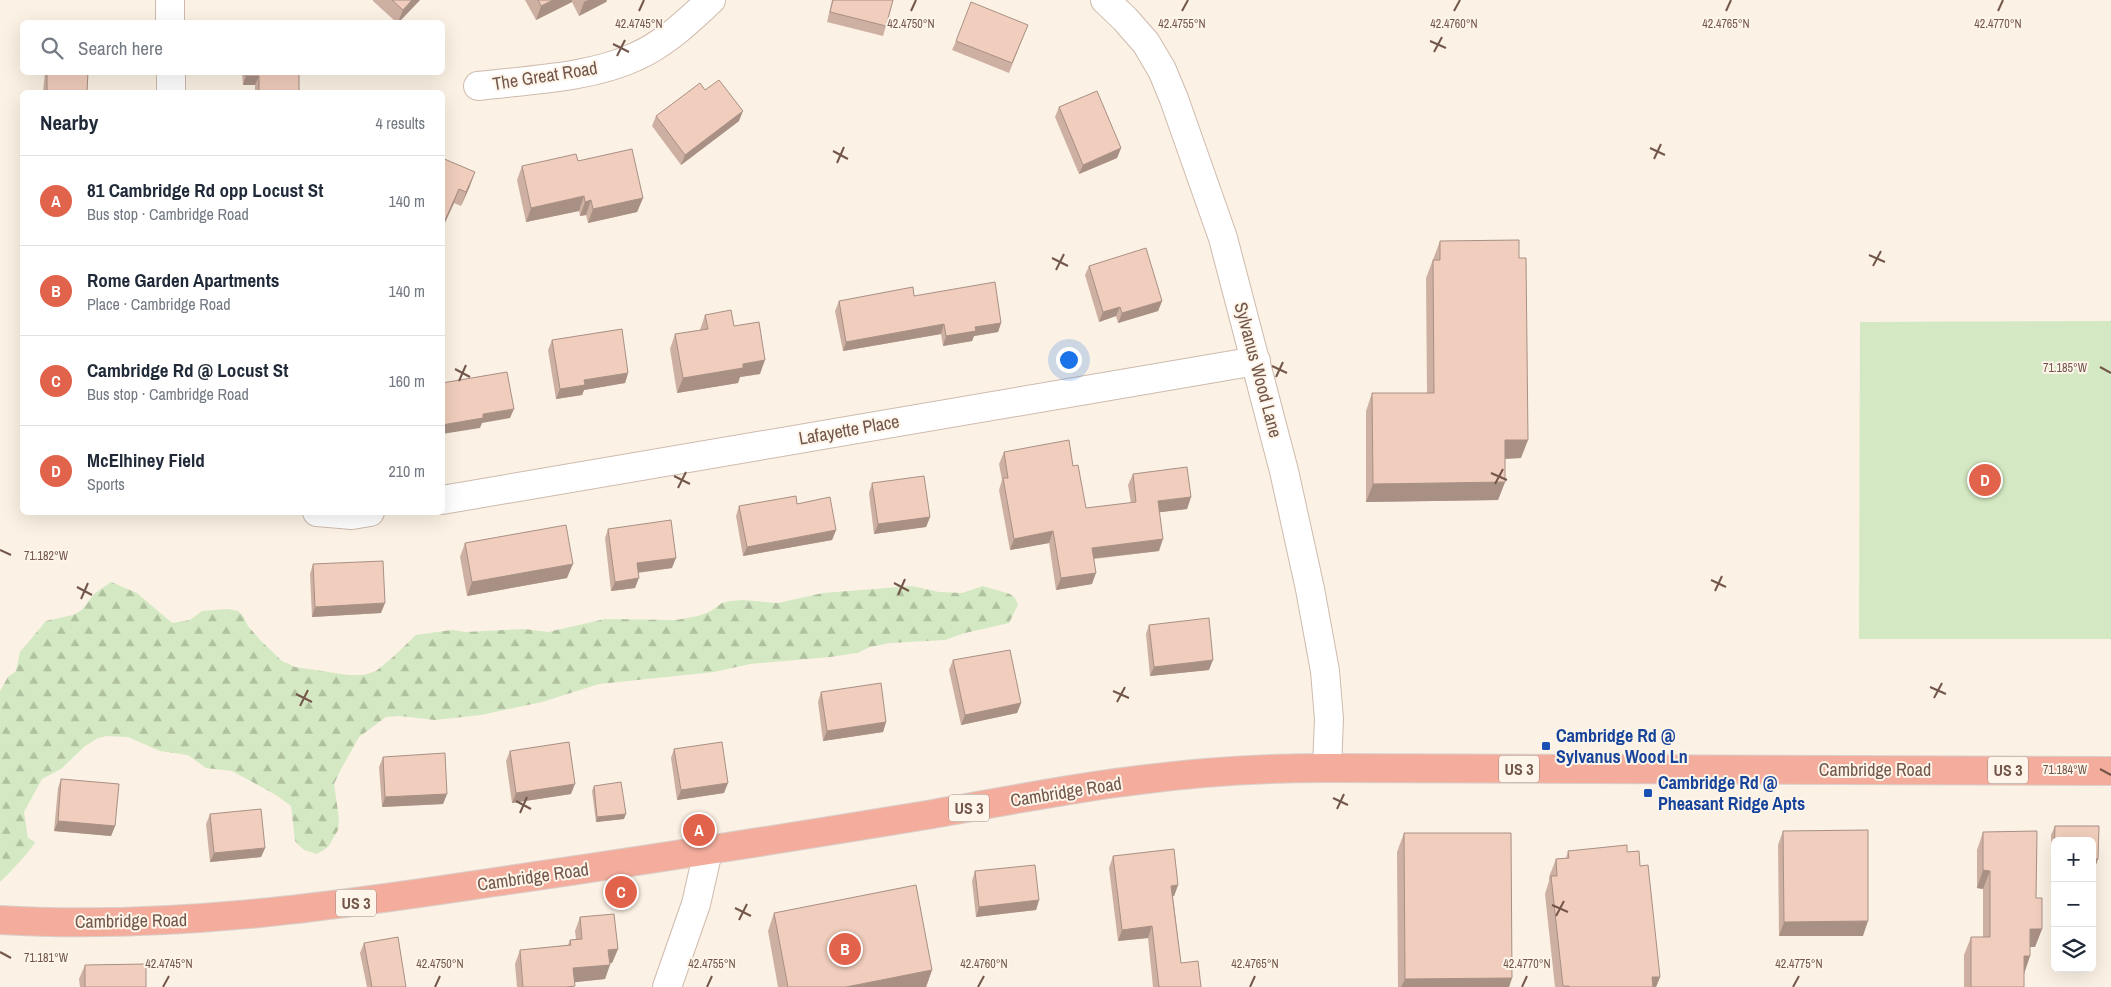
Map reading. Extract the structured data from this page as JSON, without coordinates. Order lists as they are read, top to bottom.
{
  "streets": {
    "highway": ["US 3", "Cambridge Road"],
    "street": ["The Great Road", "Sylvanus Wood Lane", "Lafayette Place"]
  },
  "crossings": [
    ["Sylvanus Wood Lane", "Lafayette Place"],
    ["Sylvanus Wood Lane", "Cambridge Road"]
  ],
  "places": {
    "transit": ["Cambridge Rd @ Sylvanus Wood Ln", "Cambridge Rd @ Pheasant Ridge Apts"]
  },
  "page": {
    "search": "Search here",
    "heading": ["Nearby", "4 results"],
    "list": [
      {
        "mark": "A",
        "name": "81 Cambridge Rd opp Locust St",
        "note": "Bus stop · Cambridge Road",
        "value": "140 m"
      },
      {
        "mark": "B",
        "name": "Rome Garden Apartments",
        "note": "Place · Cambridge Road",
        "value": "140 m"
      },
      {
        "mark": "C",
        "name": "Cambridge Rd @ Locust St",
        "note": "Bus stop · Cambridge Road",
        "value": "160 m"
      },
      {
        "mark": "D",
        "name": "McElhiney Field",
        "note": "Sports",
        "value": "210 m"
      }
    ],
    "pins": [
      "D",
      "A",
      "C",
      "B"
    ],
    "map_buttons": ["+", "−"]
  },
  "coordinates": [
    "42.4765°N",
    "42.4770°N",
    "42.4745°N",
    "42.4750°N",
    "42.4755°N",
    "42.4760°N",
    "71.185°W",
    "71.182°W",
    "71.184°W",
    "71.181°W",
    "42.4775°N"
  ]
}
